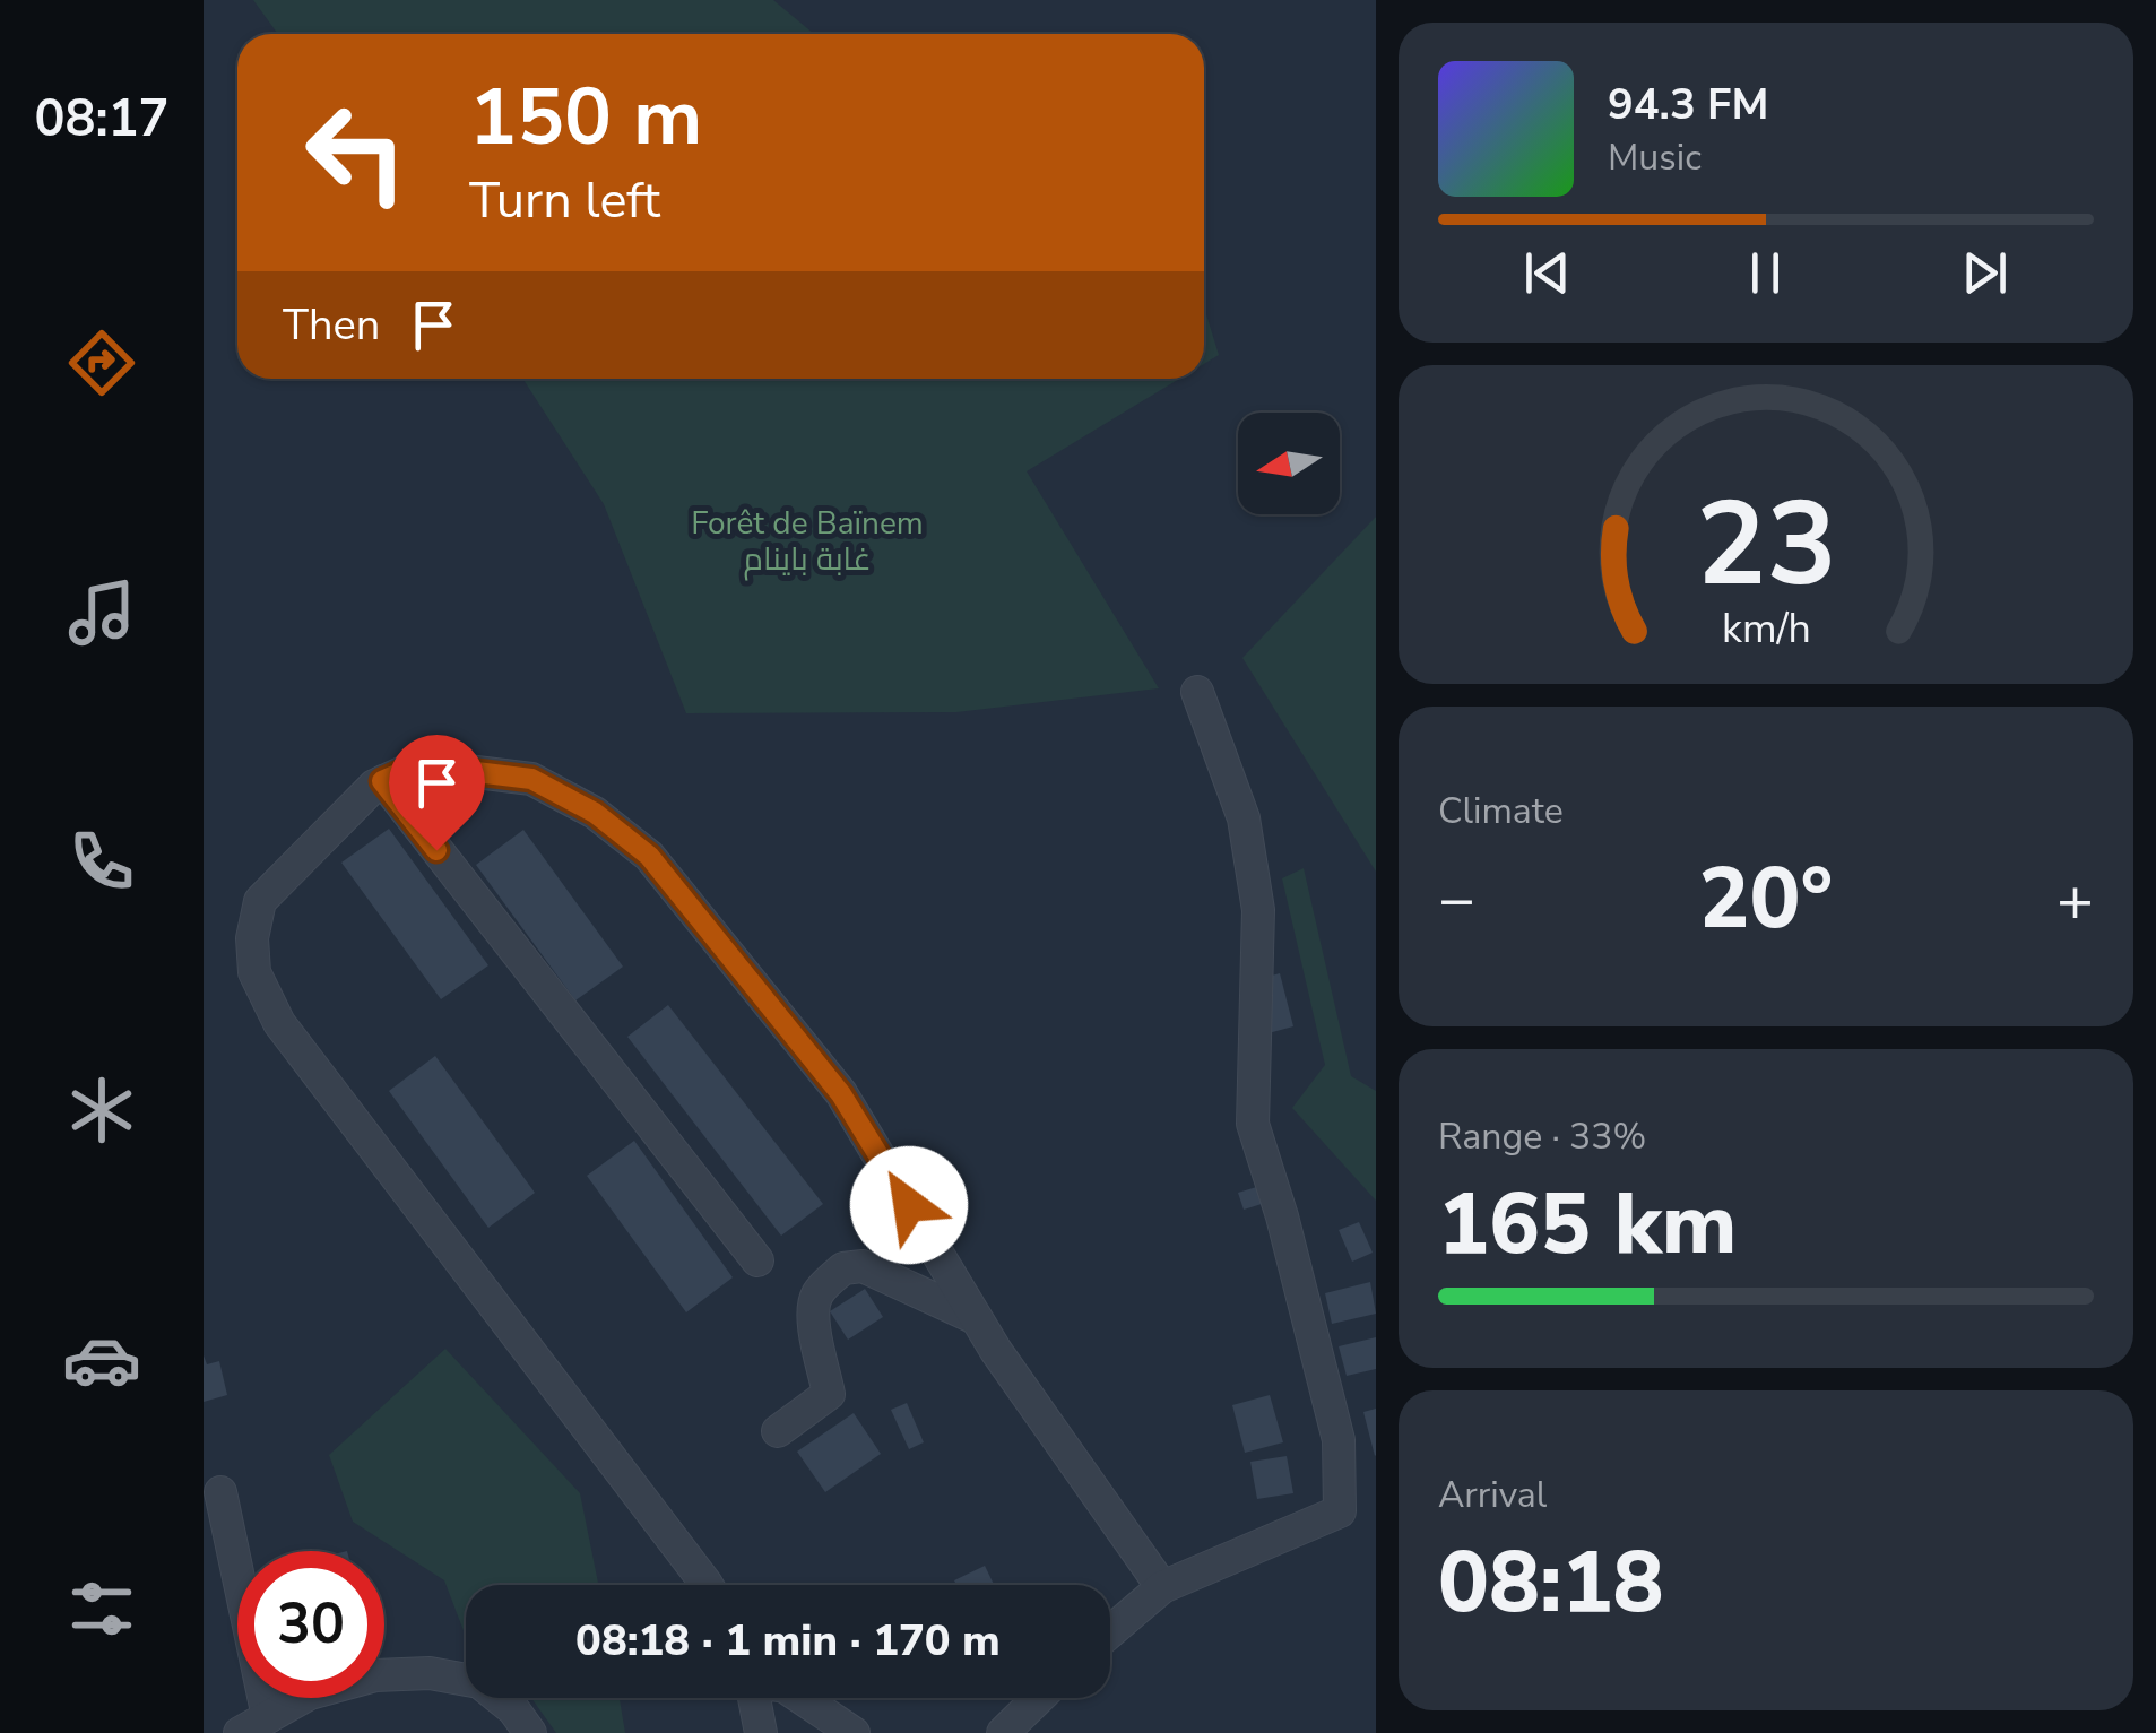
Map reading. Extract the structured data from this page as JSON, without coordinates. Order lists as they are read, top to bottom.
{
  "parks": ["Forêt de Baïnem غابة باينام"],
  "north": "left",
  "page": {
    "tabs": "08:17",
    "turn": ["150 m", "Turn left"],
    "song": ["94.3 FM", "Music"],
    "then": "Then",
    "tile": [
      "Climate",
      ["Range · 33%", "165 km"],
      ["Arrival", "08:18"]
    ],
    "heat": ["−", "20°", "+"],
    "limit": "30",
    "trip": "08:18 · 1 min · 170 m",
    "gauge": ["23", "km/h"]
  }
}
